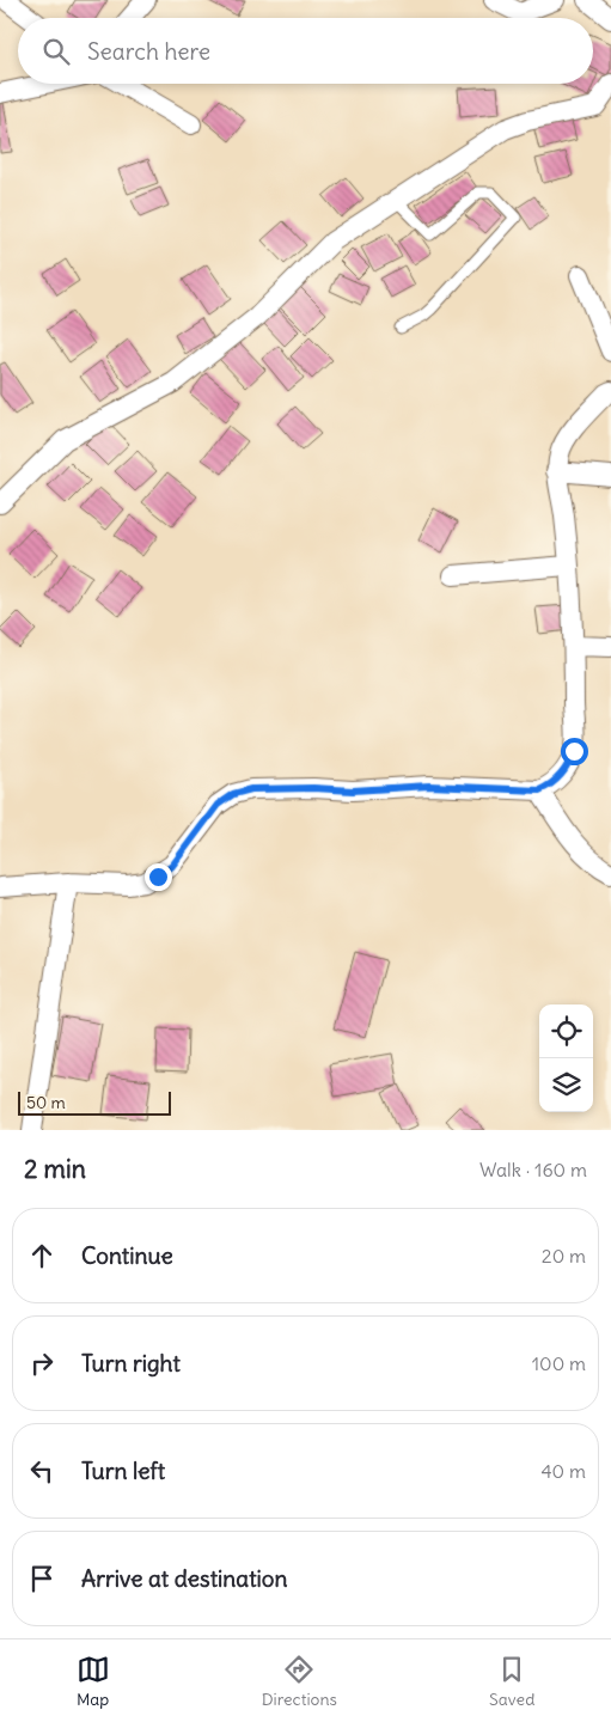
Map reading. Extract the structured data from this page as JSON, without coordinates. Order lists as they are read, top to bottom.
{
  "scale_bar": "50 m",
  "page": {
    "search": "Search here",
    "scale": "50 m",
    "heading": ["2 min", "Walk · 160 m"],
    "list": [
      ["Continue", "20 m"],
      ["Turn right", "100 m"],
      ["Turn left", "40 m"],
      "Arrive at destination"
    ],
    "nav": ["Map", "Directions", "Saved"]
  }
}
